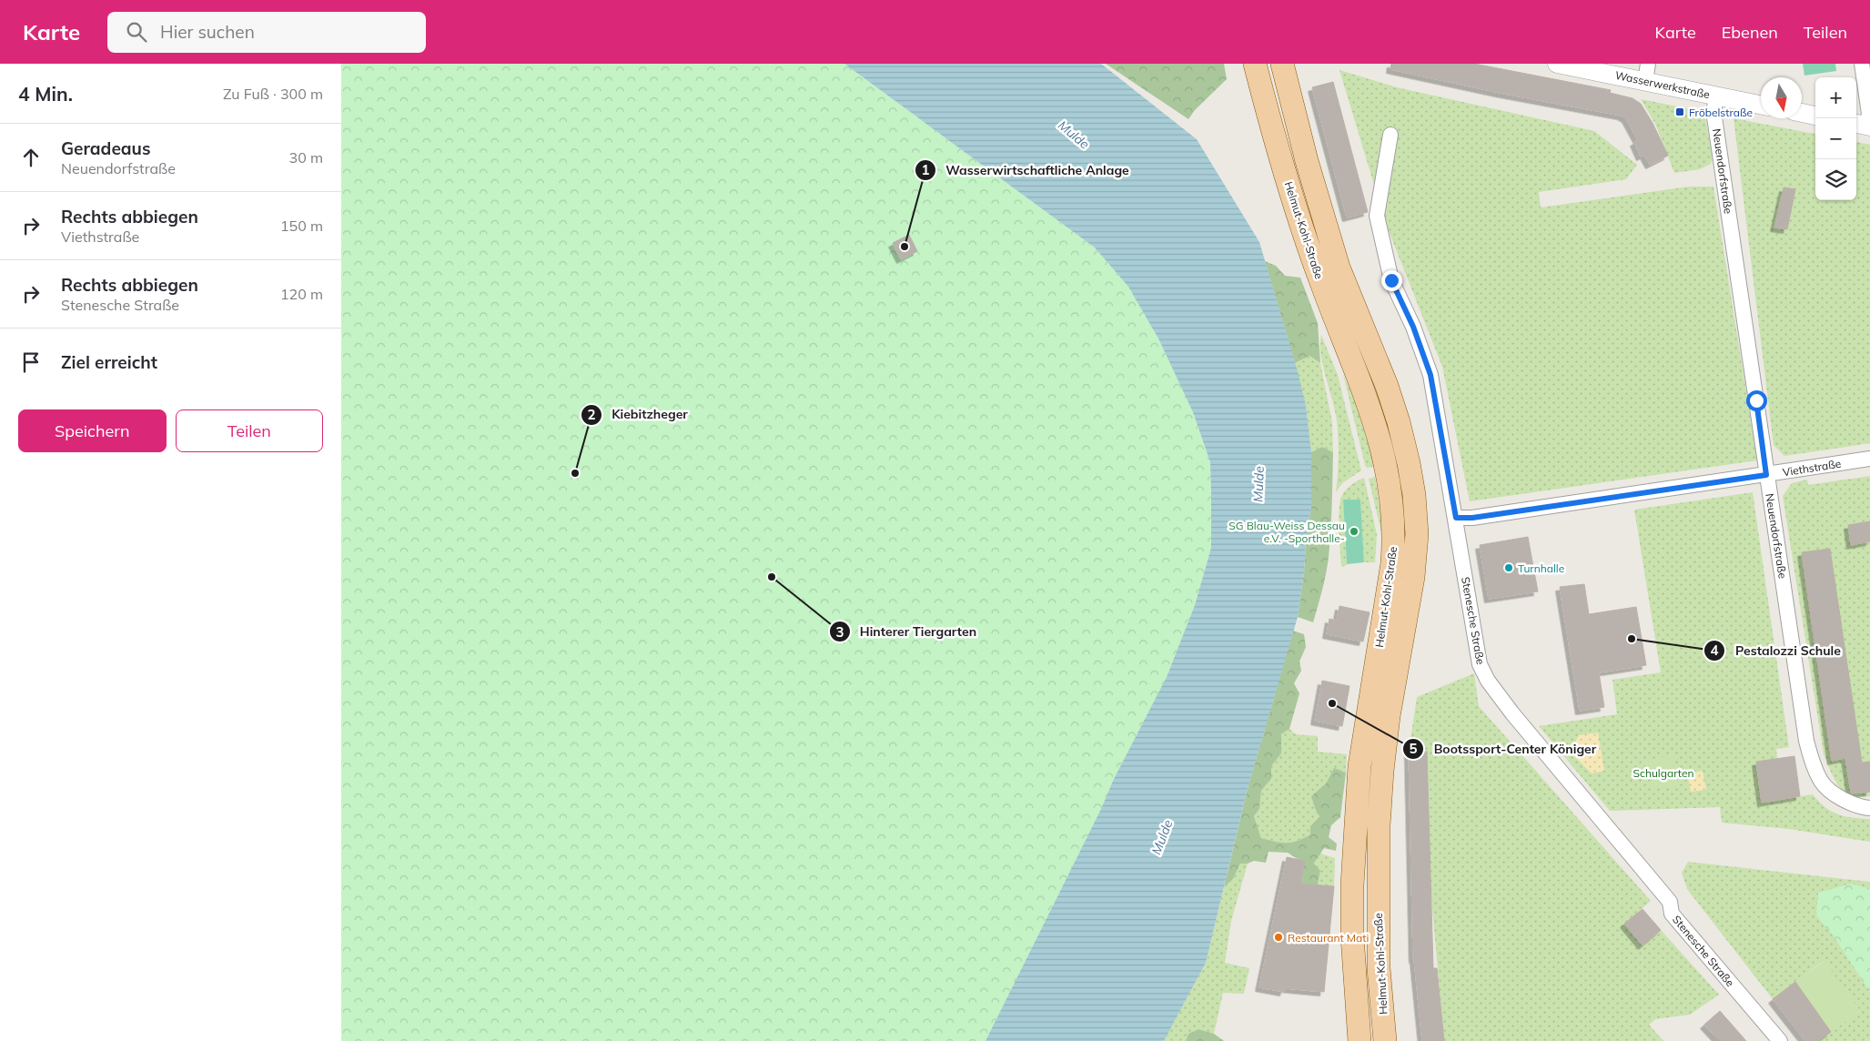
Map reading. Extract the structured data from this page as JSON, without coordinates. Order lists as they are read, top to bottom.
{
  "streets": {
    "main road": ["Helmut-Kohl-Straße"],
    "street": [
      "Wasserwerkstraße",
      "Neuendorfstraße",
      "Viethstraße",
      "Stenesche Straße"
    ]
  },
  "crossings": [
    ["Wasserwerkstraße", "Neuendorfstraße"],
    ["Neuendorfstraße", "Viethstraße"],
    ["Viethstraße", "Stenesche Straße"]
  ],
  "water": ["Mulde"],
  "parks": ["Schulgarten"],
  "places": {
    "transit": ["Fröbelstraße"],
    "other": [
      "Wasserwirtschaftliche Anlage",
      "Kiebitzheger",
      "SG Blau-Weiss Dessau e.V. -Sporthalle-",
      "Turnhalle",
      "Hinterer Tiergarten",
      "Pestalozzi Schule",
      "Bootssport-Center Königer",
      "Restaurant Mati"
    ]
  },
  "north": "bottom",
  "page": {
    "header": "Karte",
    "search": "Hier suchen",
    "nav": ["Karte", "Ebenen", "Teilen"],
    "heading": ["4 Min.", "Zu Fuß · 300 m"],
    "map_buttons": ["+", "−"],
    "list": [
      ["Geradeaus", "Neuendorfstraße", "30 m"],
      ["Rechts abbiegen", "Viethstraße", "150 m"],
      ["Rechts abbiegen", "Stenesche Straße", "120 m"],
      "Ziel erreicht"
    ],
    "buttons": ["Speichern", "Teilen"]
  }
}
